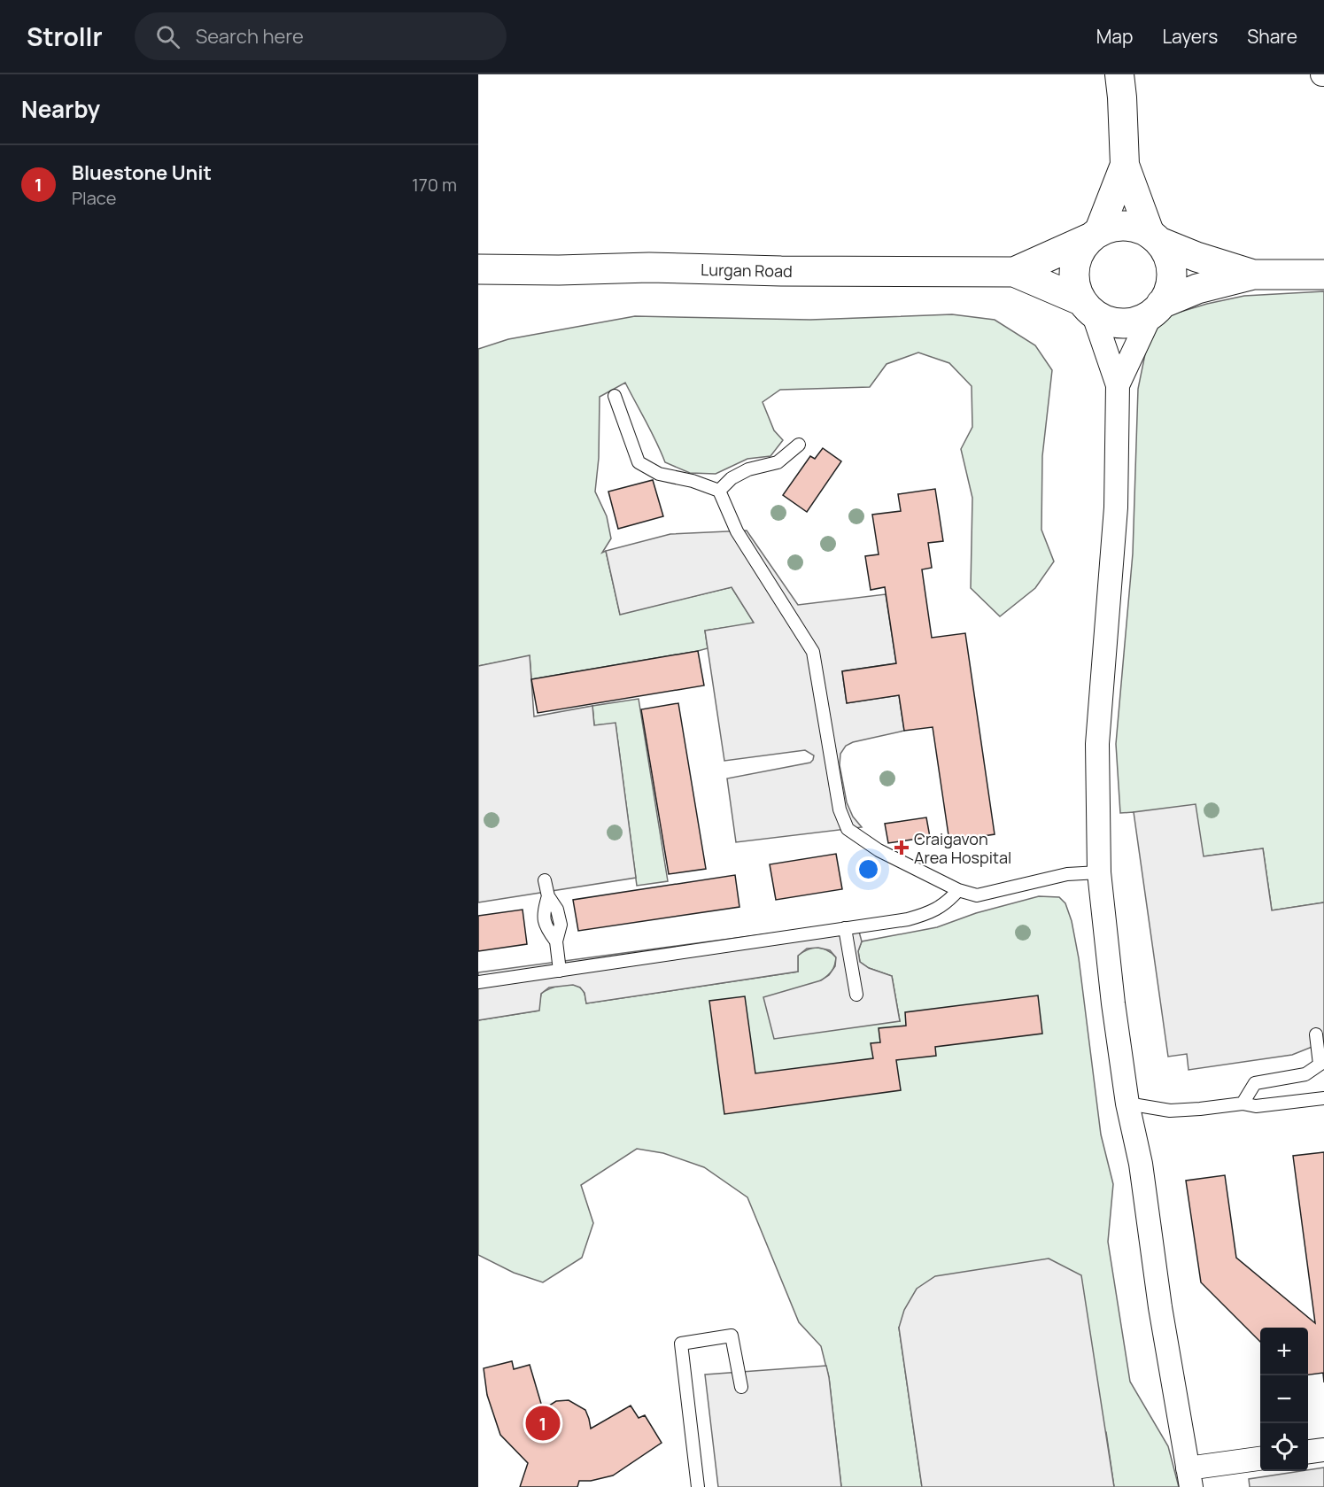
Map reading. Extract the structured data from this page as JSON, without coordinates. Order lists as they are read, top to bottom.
{
  "streets": {
    "main road": ["Lurgan Road"]
  },
  "places": {
    "health": ["Craigavon Area Hospital"]
  },
  "page": {
    "header": "Strollr",
    "search": "Search here",
    "nav": ["Map", "Layers", "Share"],
    "heading": "Nearby",
    "list": [
      {
        "mark": "1",
        "name": "Bluestone Unit",
        "note": "Place",
        "value": "170 m"
      }
    ],
    "map_buttons": ["+", "−"],
    "pins": "1"
  }
}
